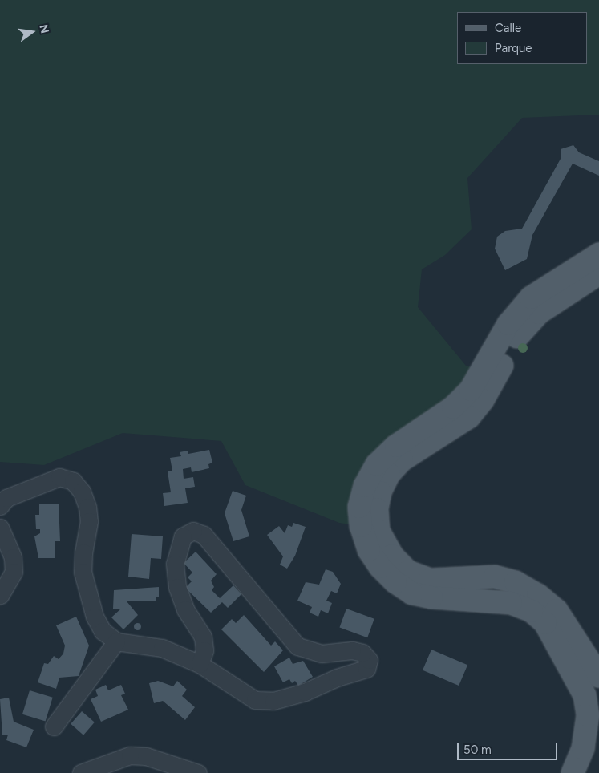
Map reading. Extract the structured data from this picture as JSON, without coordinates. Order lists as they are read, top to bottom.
{
  "legend": ["Calle", "Parque"],
  "scale_bar": "50 m",
  "north": "right"
}
